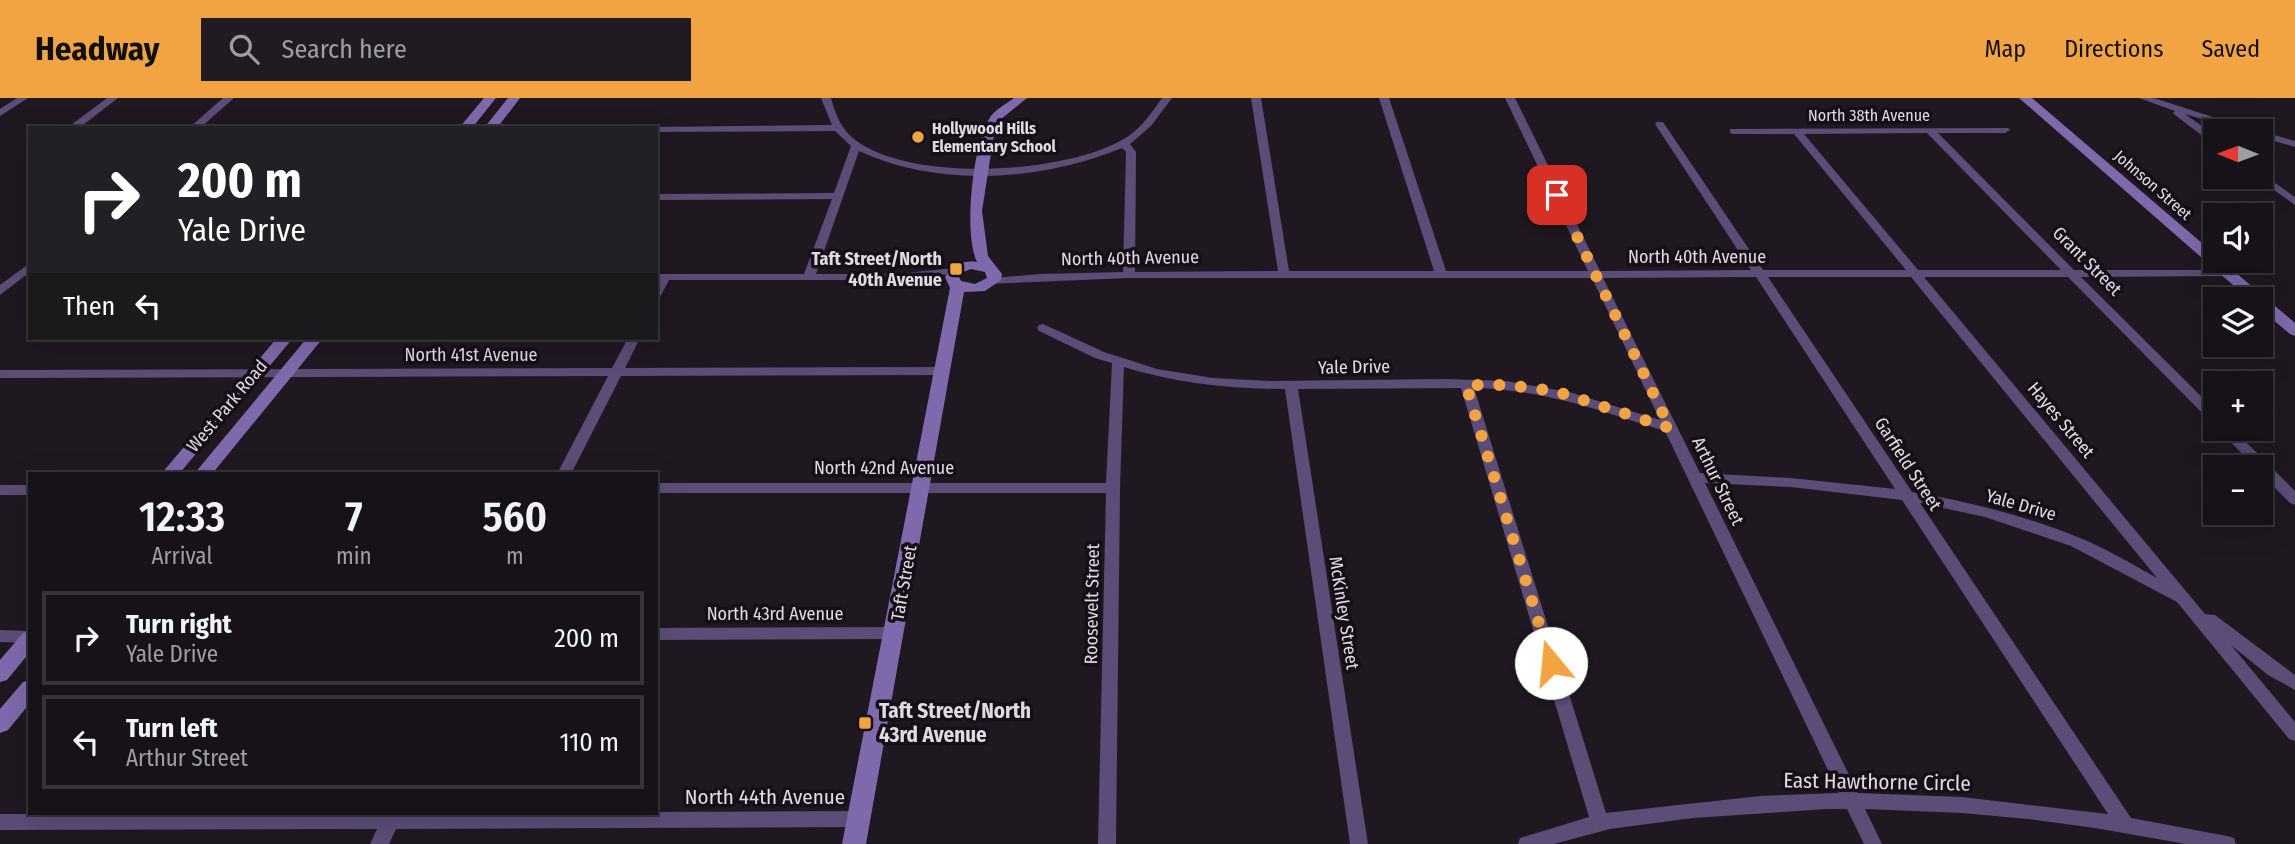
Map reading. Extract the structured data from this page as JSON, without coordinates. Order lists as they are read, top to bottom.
{
  "streets": {
    "street": [
      "North 38th Avenue",
      "Johnson Street",
      "North 40th Avenue",
      "Grant Street",
      "North 41st Avenue",
      "Yale Drive",
      "West Park Road",
      "Hayes Street",
      "Garfield Street",
      "North 42nd Avenue",
      "Arthur Street",
      "Taft Street",
      "Roosevelt Street",
      "McKinley Street",
      "North 43rd Avenue",
      "East Hawthorne Circle",
      "North 44th Avenue"
    ]
  },
  "crossings": [
    ["North 38th Avenue", "Grant Street"],
    ["North 38th Avenue", "Hayes Street"],
    ["North 40th Avenue", "Grant Street"],
    ["North 40th Avenue", "Hayes Street"],
    ["North 40th Avenue", "Garfield Street"],
    ["North 40th Avenue", "Arthur Street"],
    ["North 40th Avenue", "Taft Street"],
    ["North 41st Avenue", "West Park Road"],
    ["North 41st Avenue", "Taft Street"],
    ["Yale Drive", "Hayes Street"],
    ["Yale Drive", "Garfield Street"],
    ["Yale Drive", "Arthur Street"],
    ["Yale Drive", "Roosevelt Street"],
    ["Yale Drive", "McKinley Street"],
    ["Garfield Street", "East Hawthorne Circle"],
    ["North 42nd Avenue", "Taft Street"],
    ["North 42nd Avenue", "Roosevelt Street"],
    ["Arthur Street", "East Hawthorne Circle"],
    ["Taft Street", "North 43rd Avenue"],
    ["Taft Street", "North 44th Avenue"]
  ],
  "places": {
    "other": ["Hollywood Hills Elementary School"],
    "transit": ["Taft Street/North 40th Avenue", "Taft Street/North 43rd Avenue"]
  },
  "north": "left",
  "page": {
    "header": "Headway",
    "search": "Search here",
    "nav": ["Map", "Directions", "Saved"],
    "map_buttons": ["+", "−"],
    "turn": ["200 m", "Yale Drive"],
    "then": "Then",
    "eta": [
      "12:33",
      "Arrival",
      "7",
      "min",
      "560",
      "m"
    ],
    "list": [
      {
        "name": "Turn right",
        "note": "Yale Drive",
        "value": "200 m"
      },
      {
        "name": "Turn left",
        "note": "Arthur Street",
        "value": "110 m"
      }
    ]
  }
}
